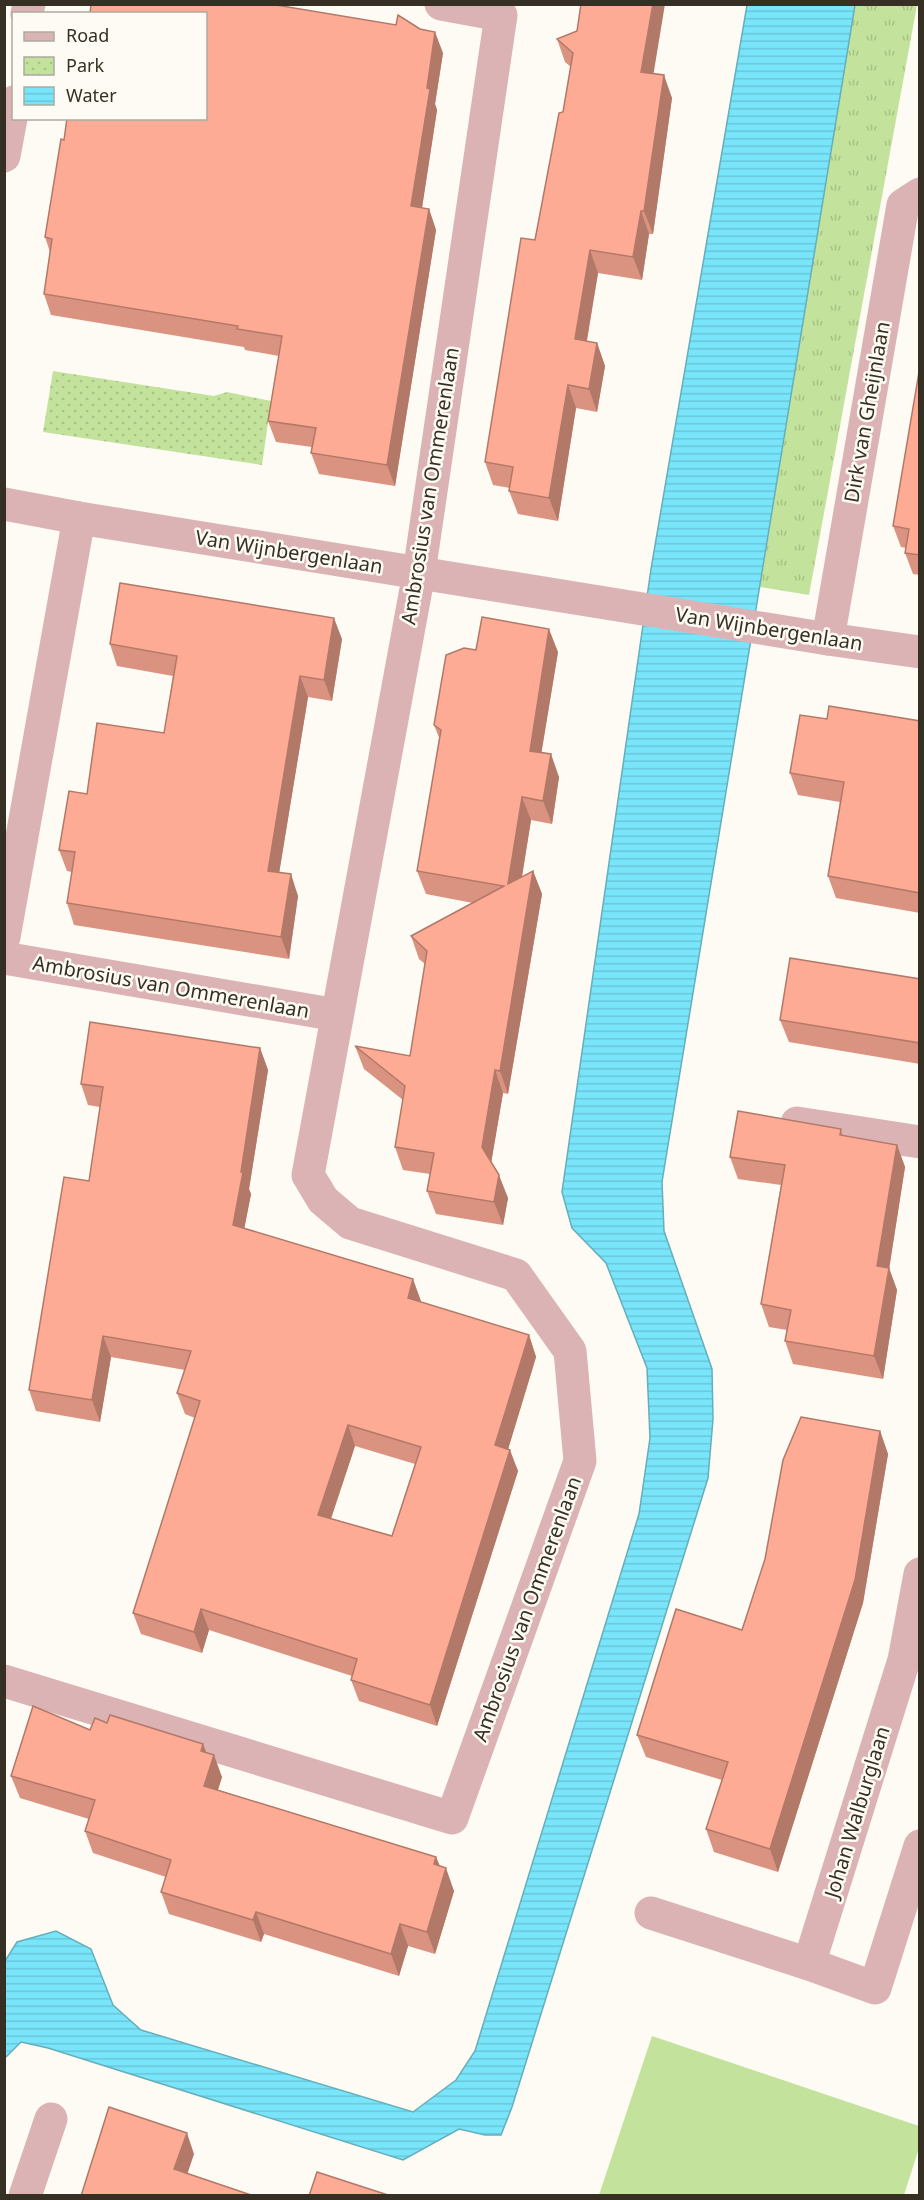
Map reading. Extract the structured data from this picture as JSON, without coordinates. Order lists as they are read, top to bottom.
{
  "streets": {
    "street": [
      "Dirk van Gheijnlaan",
      "Ambrosius van Ommerenlaan",
      "Van Wijnbergenlaan",
      "Johan Walburglaan"
    ]
  },
  "crossings": [
    ["Dirk van Gheijnlaan", "Van Wijnbergenlaan"],
    ["Ambrosius van Ommerenlaan", "Van Wijnbergenlaan"]
  ],
  "legend": ["Road", "Park", "Water"]
}
